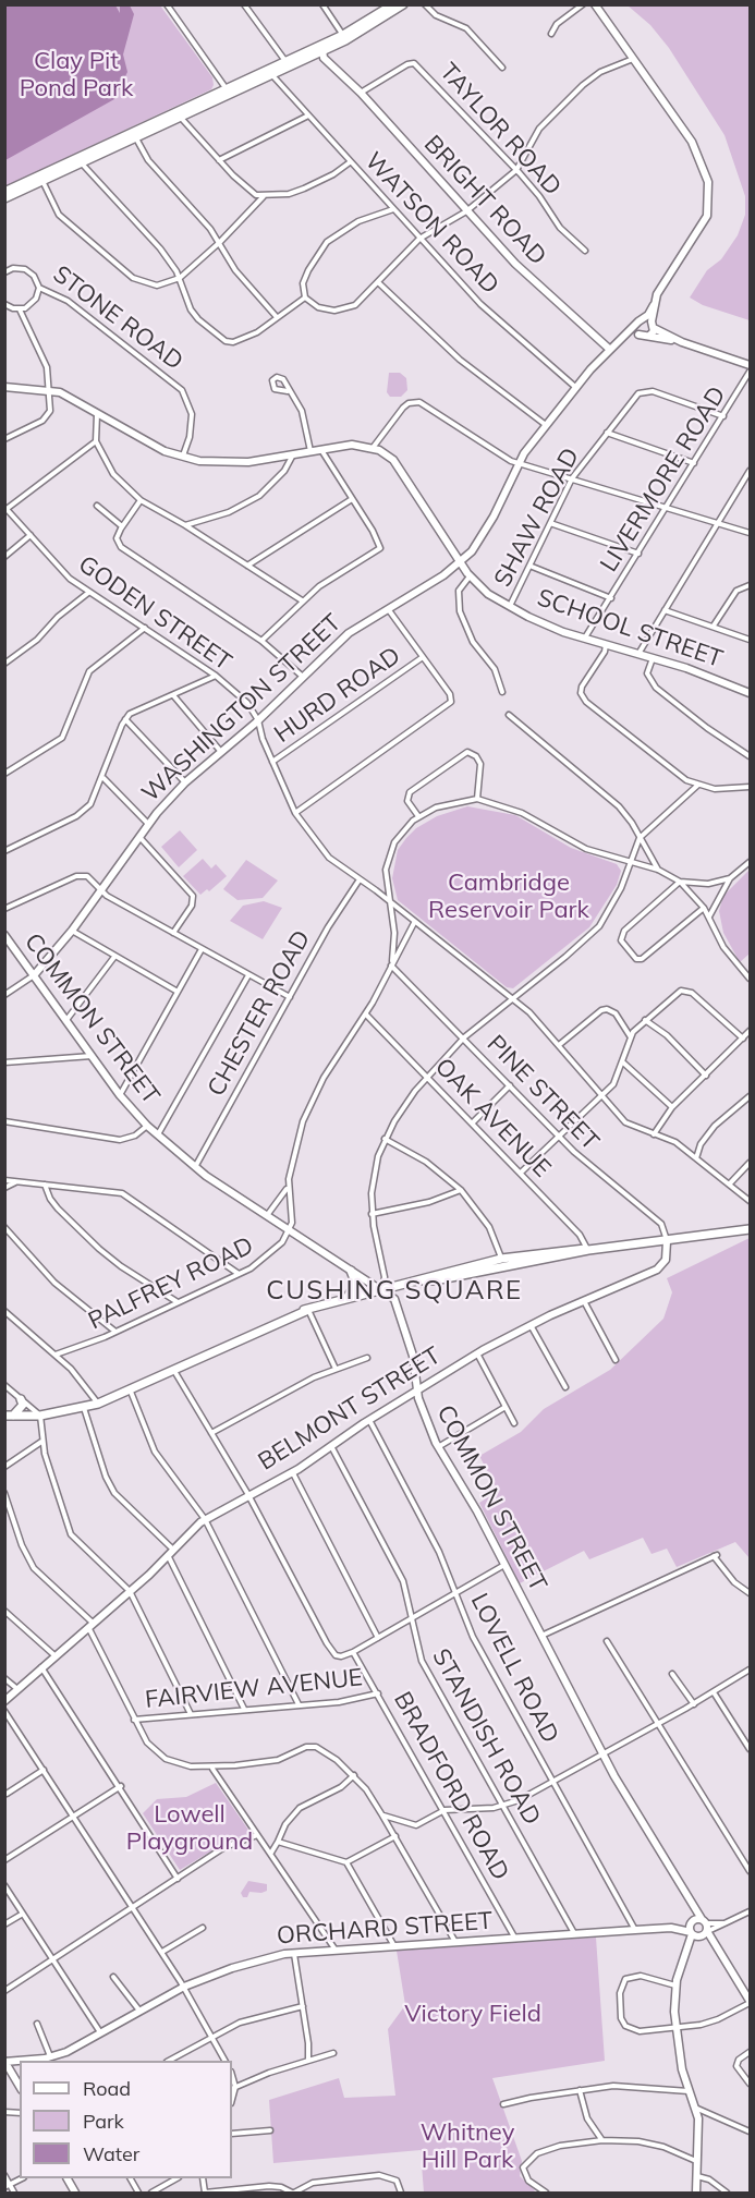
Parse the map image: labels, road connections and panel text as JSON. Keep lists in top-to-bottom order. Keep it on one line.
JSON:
{"streets":{"street":["TAYLOR ROAD","BRIGHT ROAD","WATSON ROAD","STONE ROAD","LIVERMORE ROAD","SHAW ROAD","GODEN STREET","SCHOOL STREET","HURD ROAD","WASHINGTON STREET","CHESTER ROAD","COMMON STREET","PINE STREET","OAK AVENUE","PALFREY ROAD","BELMONT STREET","LOVELL ROAD","FAIRVIEW AVENUE","STANDISH ROAD","BRADFORD ROAD","ORCHARD STREET"]},"crossings":[["TAYLOR ROAD","BRIGHT ROAD"],["BRIGHT ROAD","WASHINGTON STREET"],["WATSON ROAD","WASHINGTON STREET"],["LIVERMORE ROAD","SHAW ROAD"],["LIVERMORE ROAD","SCHOOL STREET"],["SHAW ROAD","SCHOOL STREET"],["GODEN STREET","HURD ROAD"],["GODEN STREET","WASHINGTON STREET"],["GODEN STREET","CHESTER ROAD"],["SCHOOL STREET","WASHINGTON STREET"],["WASHINGTON STREET","COMMON STREET"],["CHESTER ROAD","COMMON STREET"],["COMMON STREET","PALFREY ROAD"],["COMMON STREET","BELMONT STREET"],["COMMON STREET","ORCHARD STREET"],["PINE STREET","BELMONT STREET"],["BELMONT STREET","LOVELL ROAD"],["BELMONT STREET","STANDISH ROAD"],["LOVELL ROAD","ORCHARD STREET"],["FAIRVIEW AVENUE","BRADFORD ROAD"],["STANDISH ROAD","ORCHARD STREET"],["BRADFORD ROAD","ORCHARD STREET"]],"districts":["CUSHING SQUARE"],"parks":["Clay Pit Pond Park","Cambridge Reservoir Park","Lowell Playground","Victory Field","Whitney Hill Park"],"legend":["Road","Park","Water"]}
